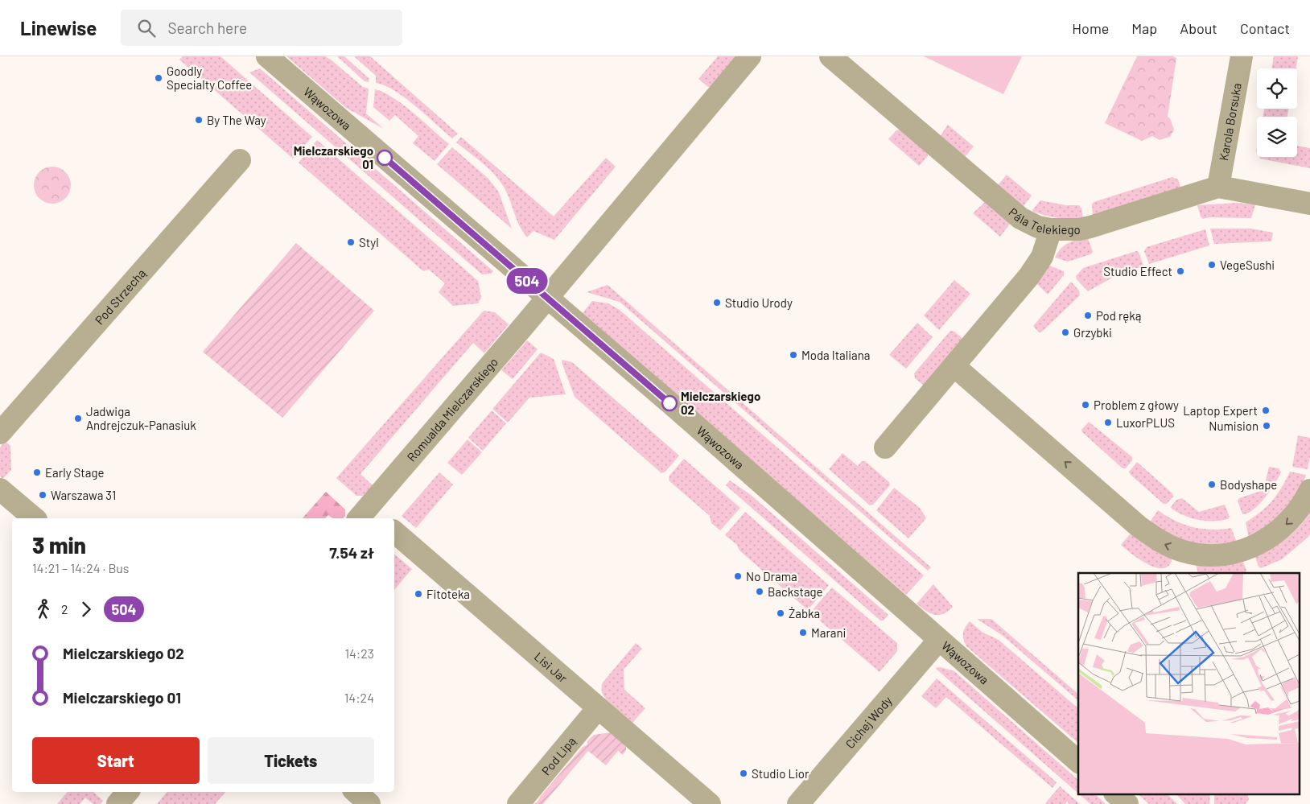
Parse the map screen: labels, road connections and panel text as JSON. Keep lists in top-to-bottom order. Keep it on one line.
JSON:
{"streets":{"street":["Wąwozowa","Karola Borsuka","Pála Telekiego","Pod Strzechą","Romualda Mielczarskiego","Lisi Jar","Cichej Wody","Pod Lipą"]},"crossings":[["Wąwozowa","Romualda Mielczarskiego"],["Wąwozowa","Cichej Wody"],["Karola Borsuka","Pála Telekiego"],["Lisi Jar","Pod Lipą"]],"places":["Goodly Specialty Coffee","By The Way","Mielczarskiego 01","Styl","VegeSushi","Studio Effect","Studio Urody","Pod ręką","Grzybki","Moda Italiana","Mielczarskiego 02","Problem z głowy","Laptop Expert","Jadwiga Andrejczuk-Panasiuk","LuxorPLUS","Numision","Early Stage","Bodyshape","Warszawa 31","No Drama","Backstage","Fitoteka","Żabka","Marani","Studio Lior"],"lines":["bus line 504"],"page":{"header":"Linewise","search":"Search here","nav":["Home","Map","About","Contact"],"on_map":"504","heading":["3 min","14:21 – 14:24 · Bus","7.54 zł"],"legs":["2","504"],"list":[{"name":"Mielczarskiego 02","value":"14:23"},{"name":"Mielczarskiego 01","value":"14:24"}],"buttons":["Start","Tickets"]}}
